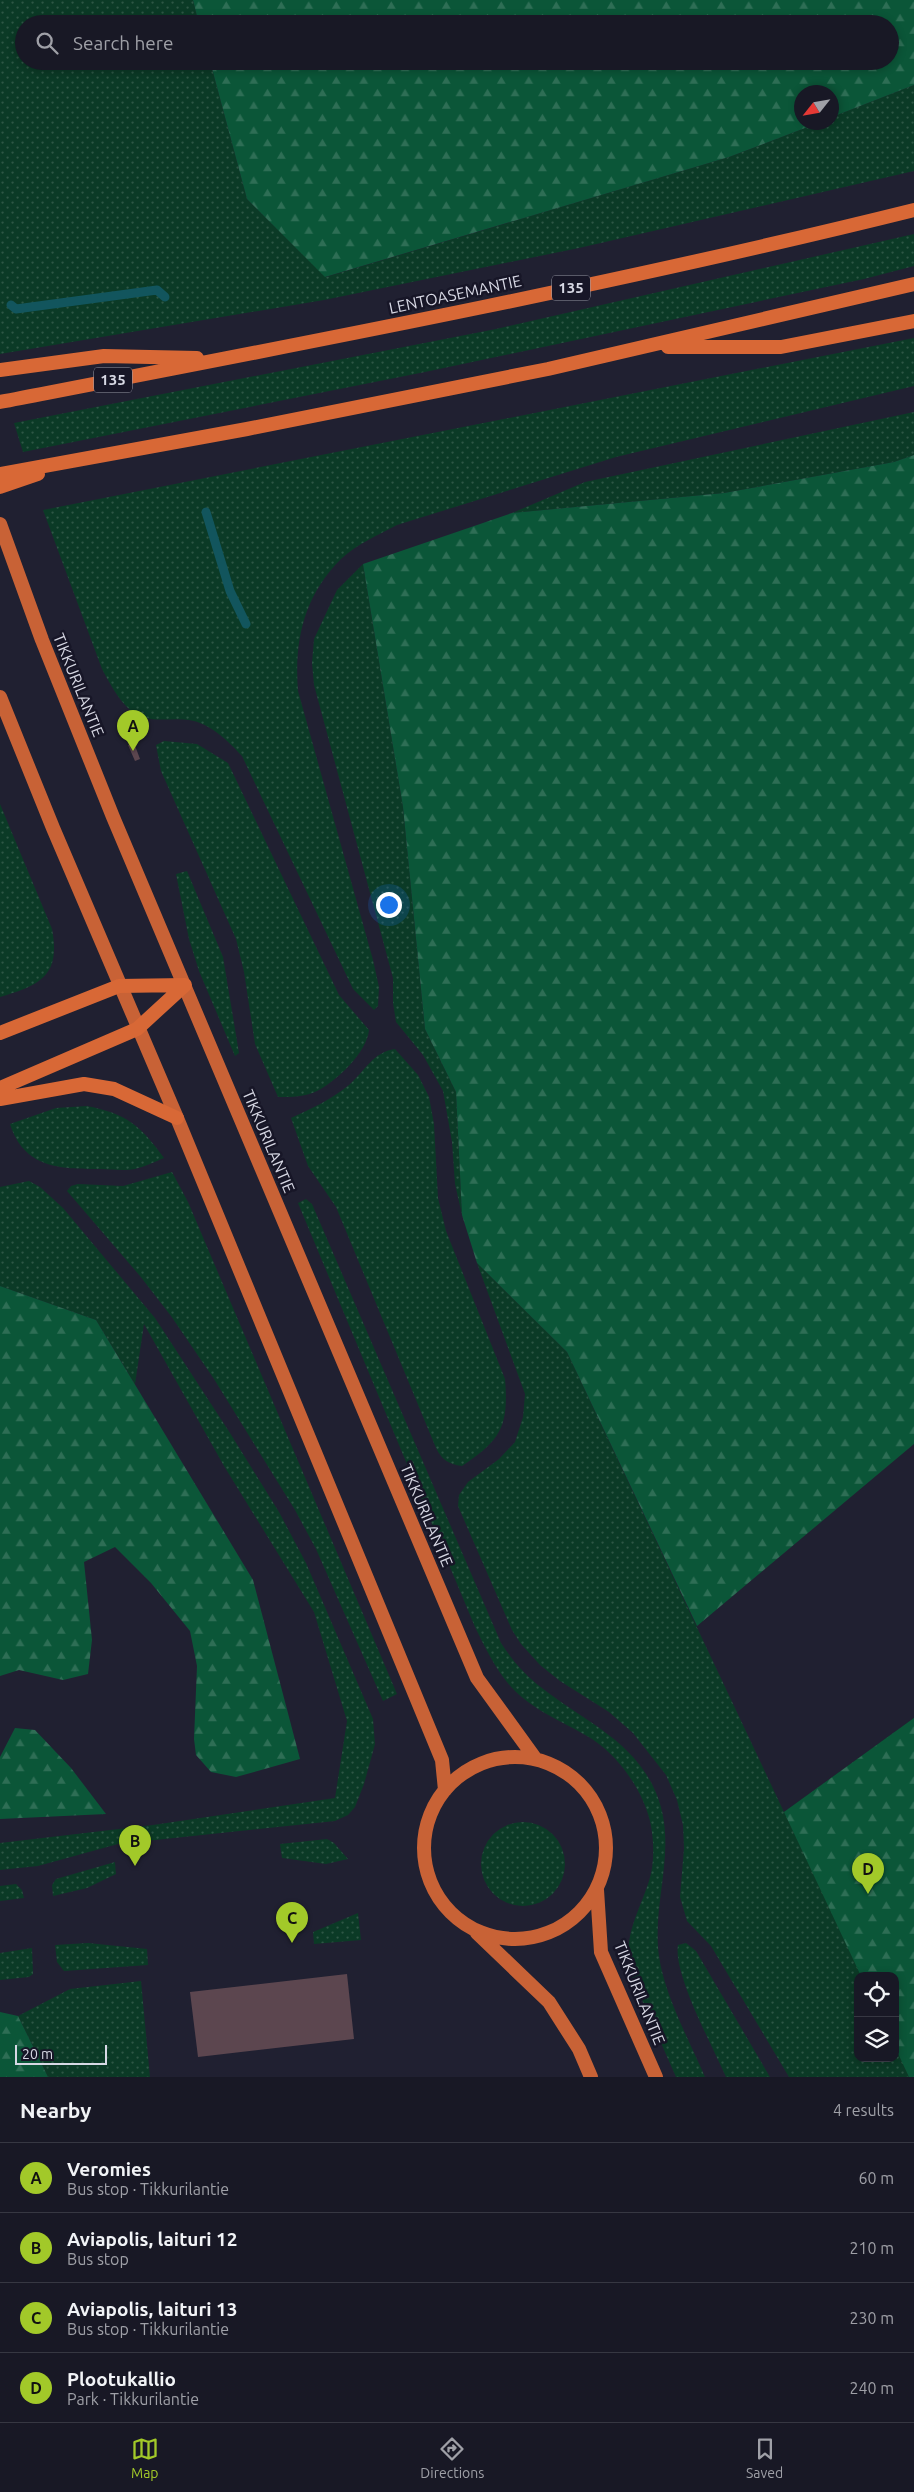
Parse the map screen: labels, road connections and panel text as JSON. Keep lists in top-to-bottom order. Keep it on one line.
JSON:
{"streets":{"highway":["135","LENTOASEMANTIE"],"main road":["TIKKURILANTIE"]},"scale_bar":"20 m","north":"bottom left","page":{"search":"Search here","pins":["A","B","D","C"],"scale":"20 m","heading":["Nearby","4 results"],"list":[{"mark":"A","name":"Veromies","note":"Bus stop · Tikkurilantie","value":"60 m"},{"mark":"B","name":"Aviapolis, laituri 12","note":"Bus stop","value":"210 m"},{"mark":"C","name":"Aviapolis, laituri 13","note":"Bus stop · Tikkurilantie","value":"230 m"},{"mark":"D","name":"Plootukallio","note":"Park · Tikkurilantie","value":"240 m"}],"nav":["Map","Directions","Saved"]}}
